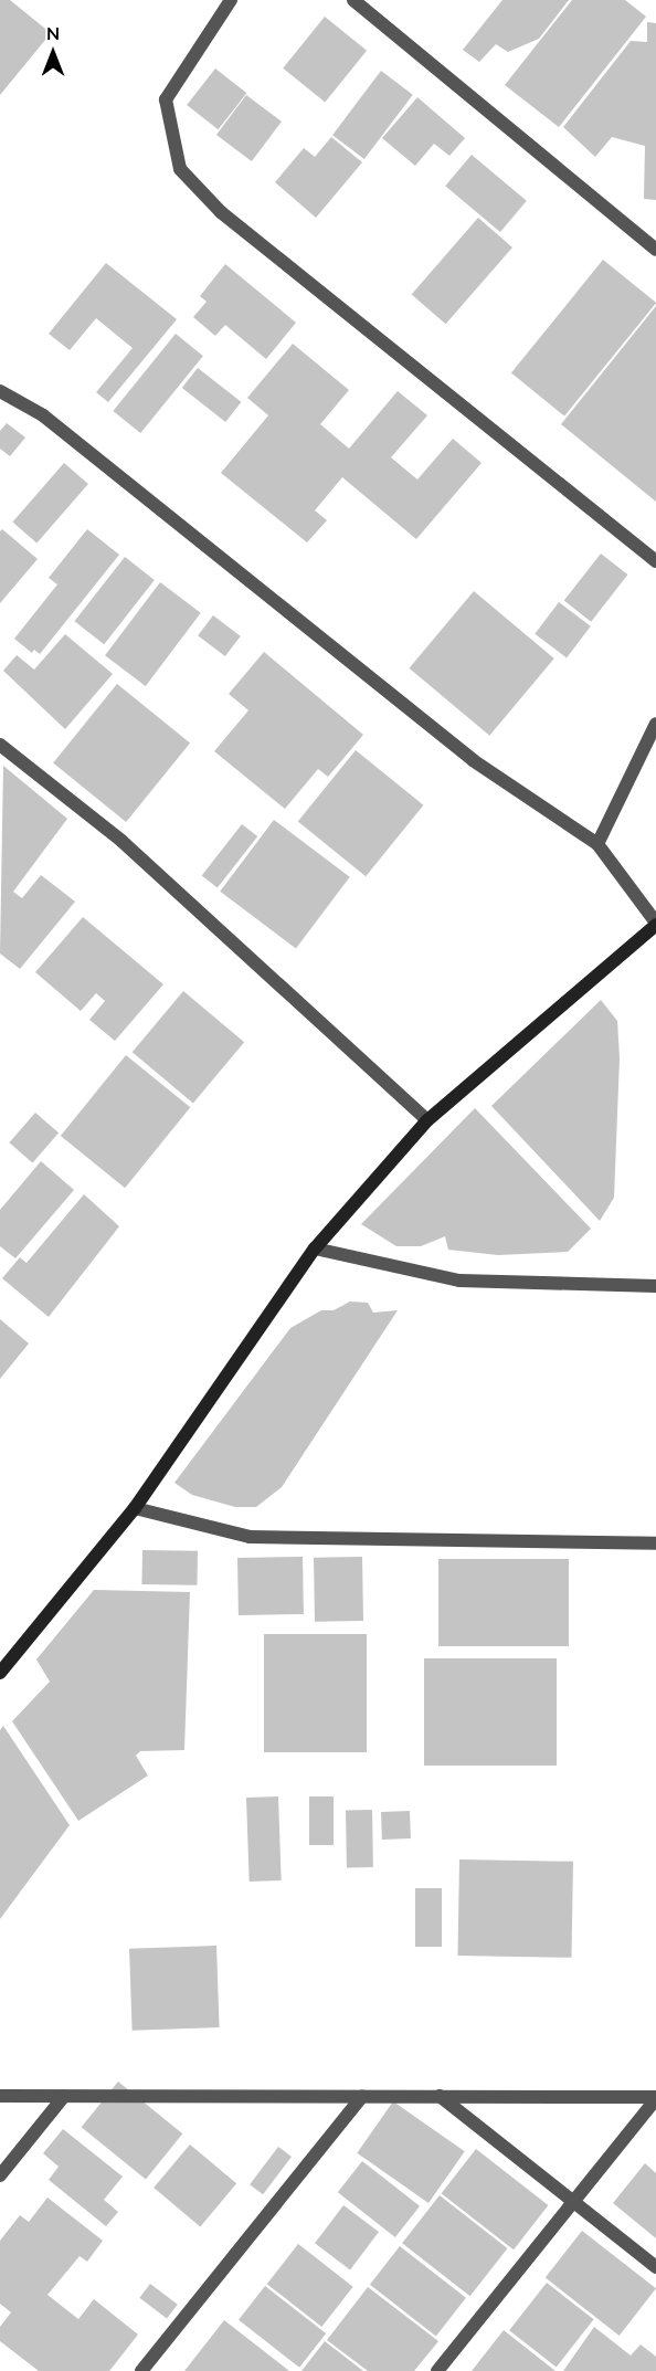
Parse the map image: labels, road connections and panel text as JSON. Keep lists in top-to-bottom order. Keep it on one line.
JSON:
{"north":"top"}
